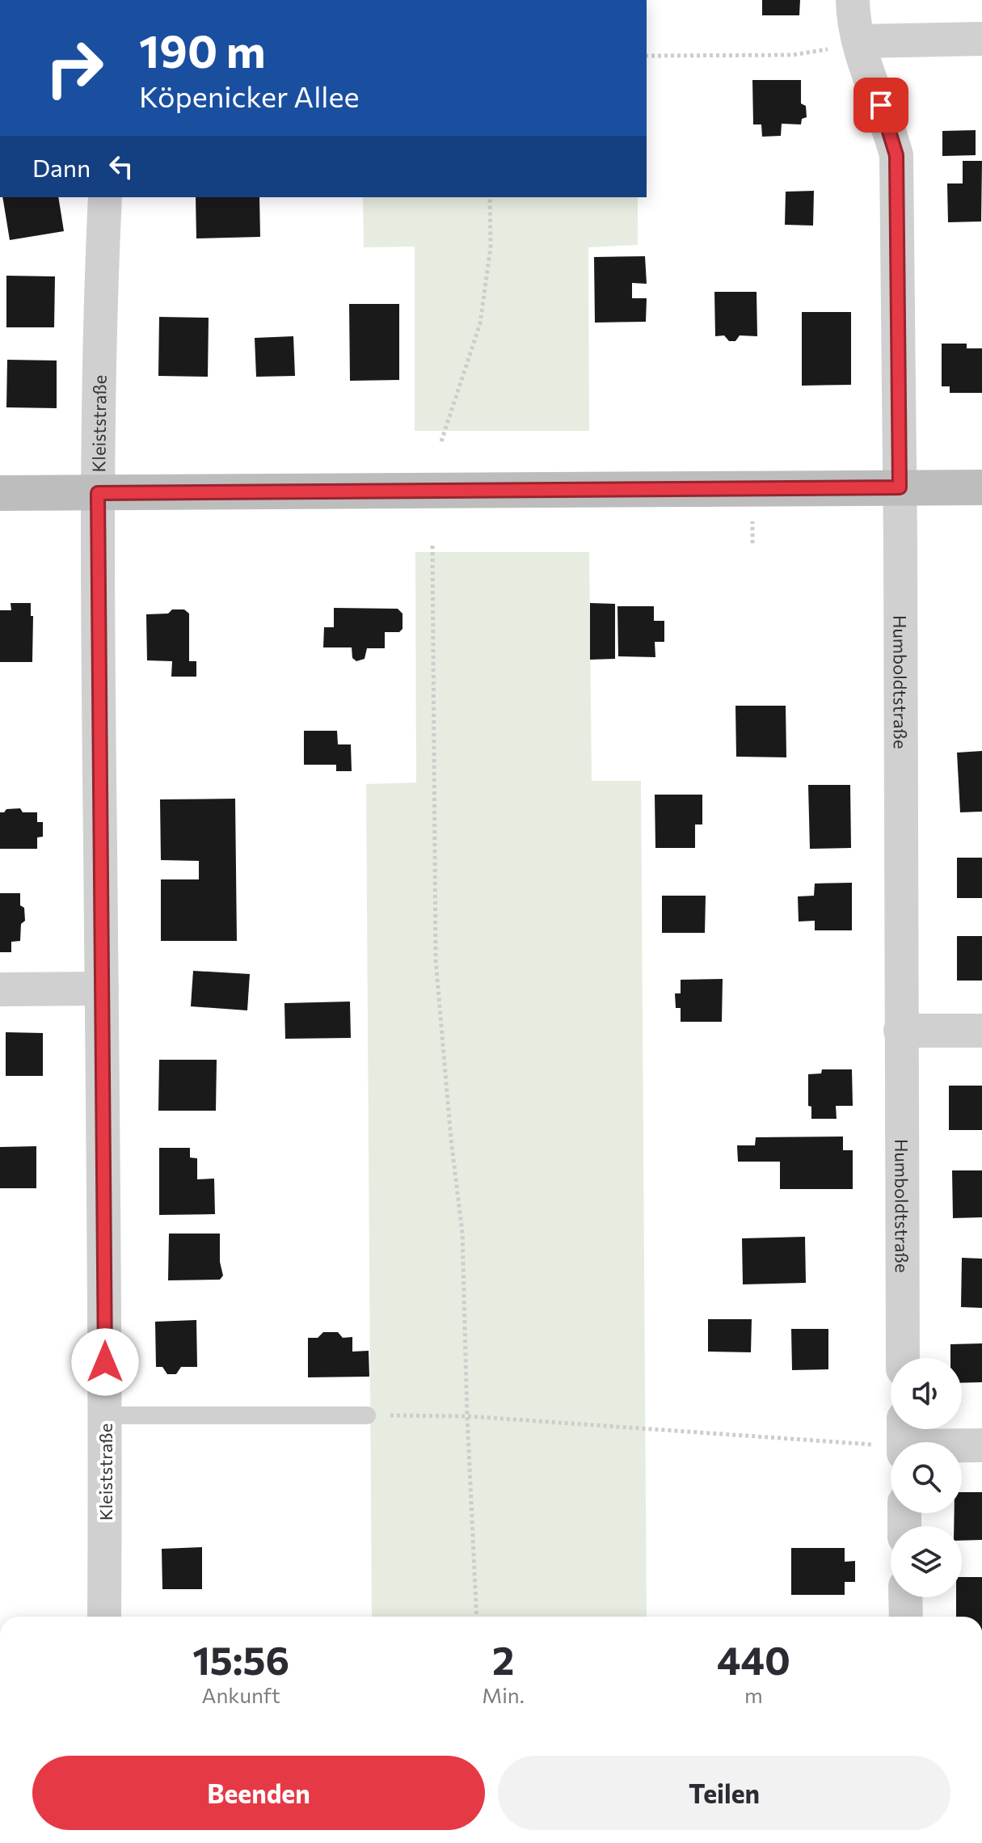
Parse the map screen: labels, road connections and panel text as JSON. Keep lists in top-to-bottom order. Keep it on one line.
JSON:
{"streets":{"street":["Kleiststraße","Humboldtstraße"]},"page":{"turn":["190 m","Köpenicker Allee"],"then":"Dann","eta":["15:56","Ankunft","2","Min.","440","m"],"buttons":["Beenden","Teilen"]}}
